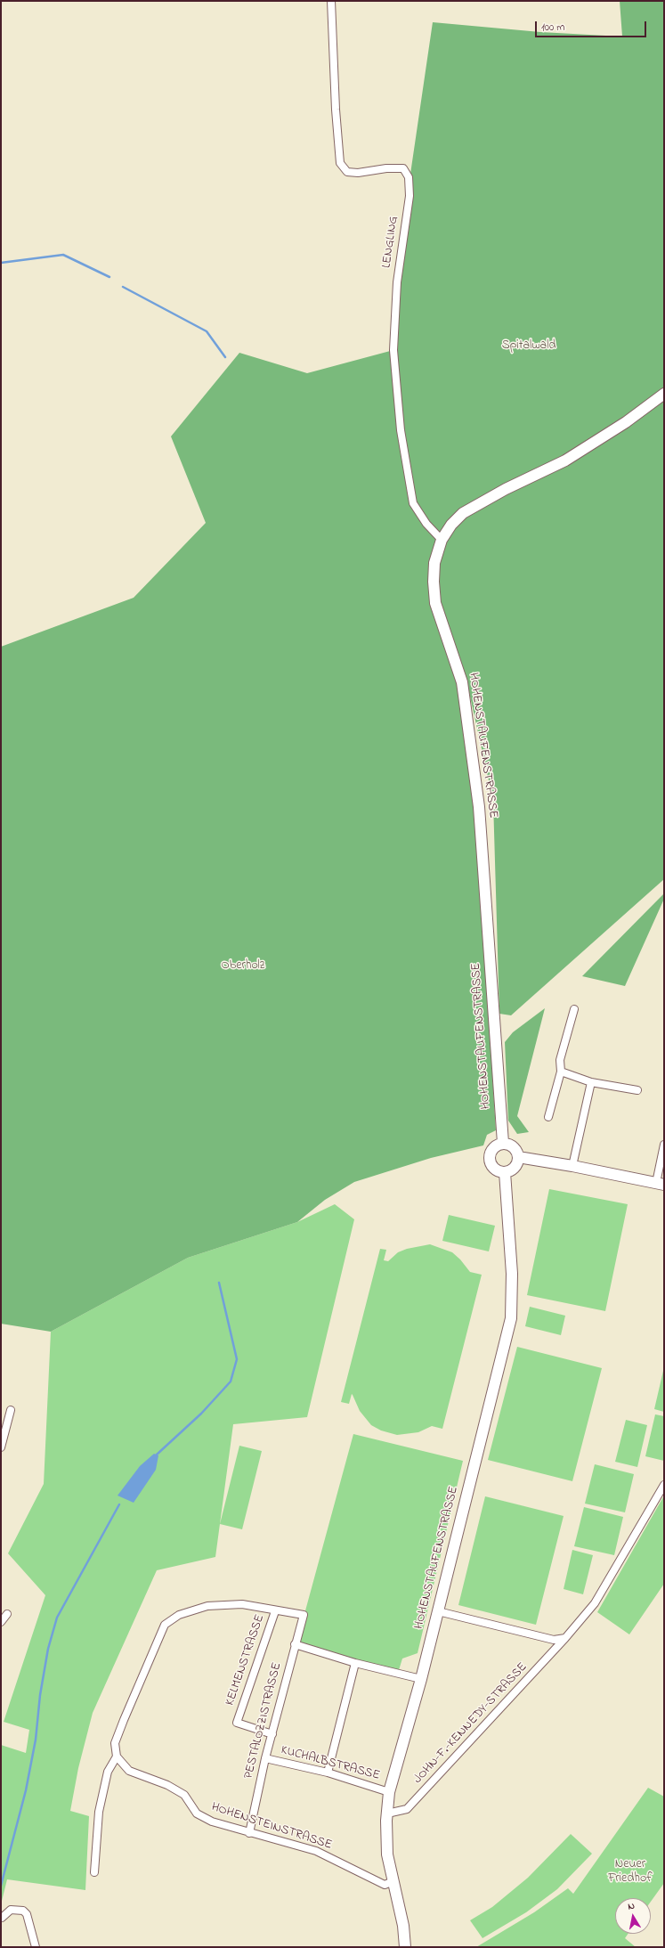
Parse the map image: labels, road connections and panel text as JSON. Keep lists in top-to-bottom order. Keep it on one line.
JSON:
{"streets":{"main road":["HOHENSTAUFENSTRASSE"],"street":["LENGLING","KELMENSTRASSE","PESTALOZZISTRASSE","JOHN-F.-KENNEDY-STRASSE","KUCHALBSTRASSE","HOHENSTEINSTRASSE"]},"crossings":[["LENGLING","HOHENSTAUFENSTRASSE"],["HOHENSTAUFENSTRASSE","JOHN-F.-KENNEDY-STRASSE"],["HOHENSTAUFENSTRASSE","KUCHALBSTRASSE"],["HOHENSTAUFENSTRASSE","HOHENSTEINSTRASSE"],["KELMENSTRASSE","PESTALOZZISTRASSE"],["PESTALOZZISTRASSE","KUCHALBSTRASSE"],["PESTALOZZISTRASSE","HOHENSTEINSTRASSE"]],"parks":["Spitalwald","Oberholz","Neuer Friedhof"],"scale_bar":"100 m","north":"top"}
